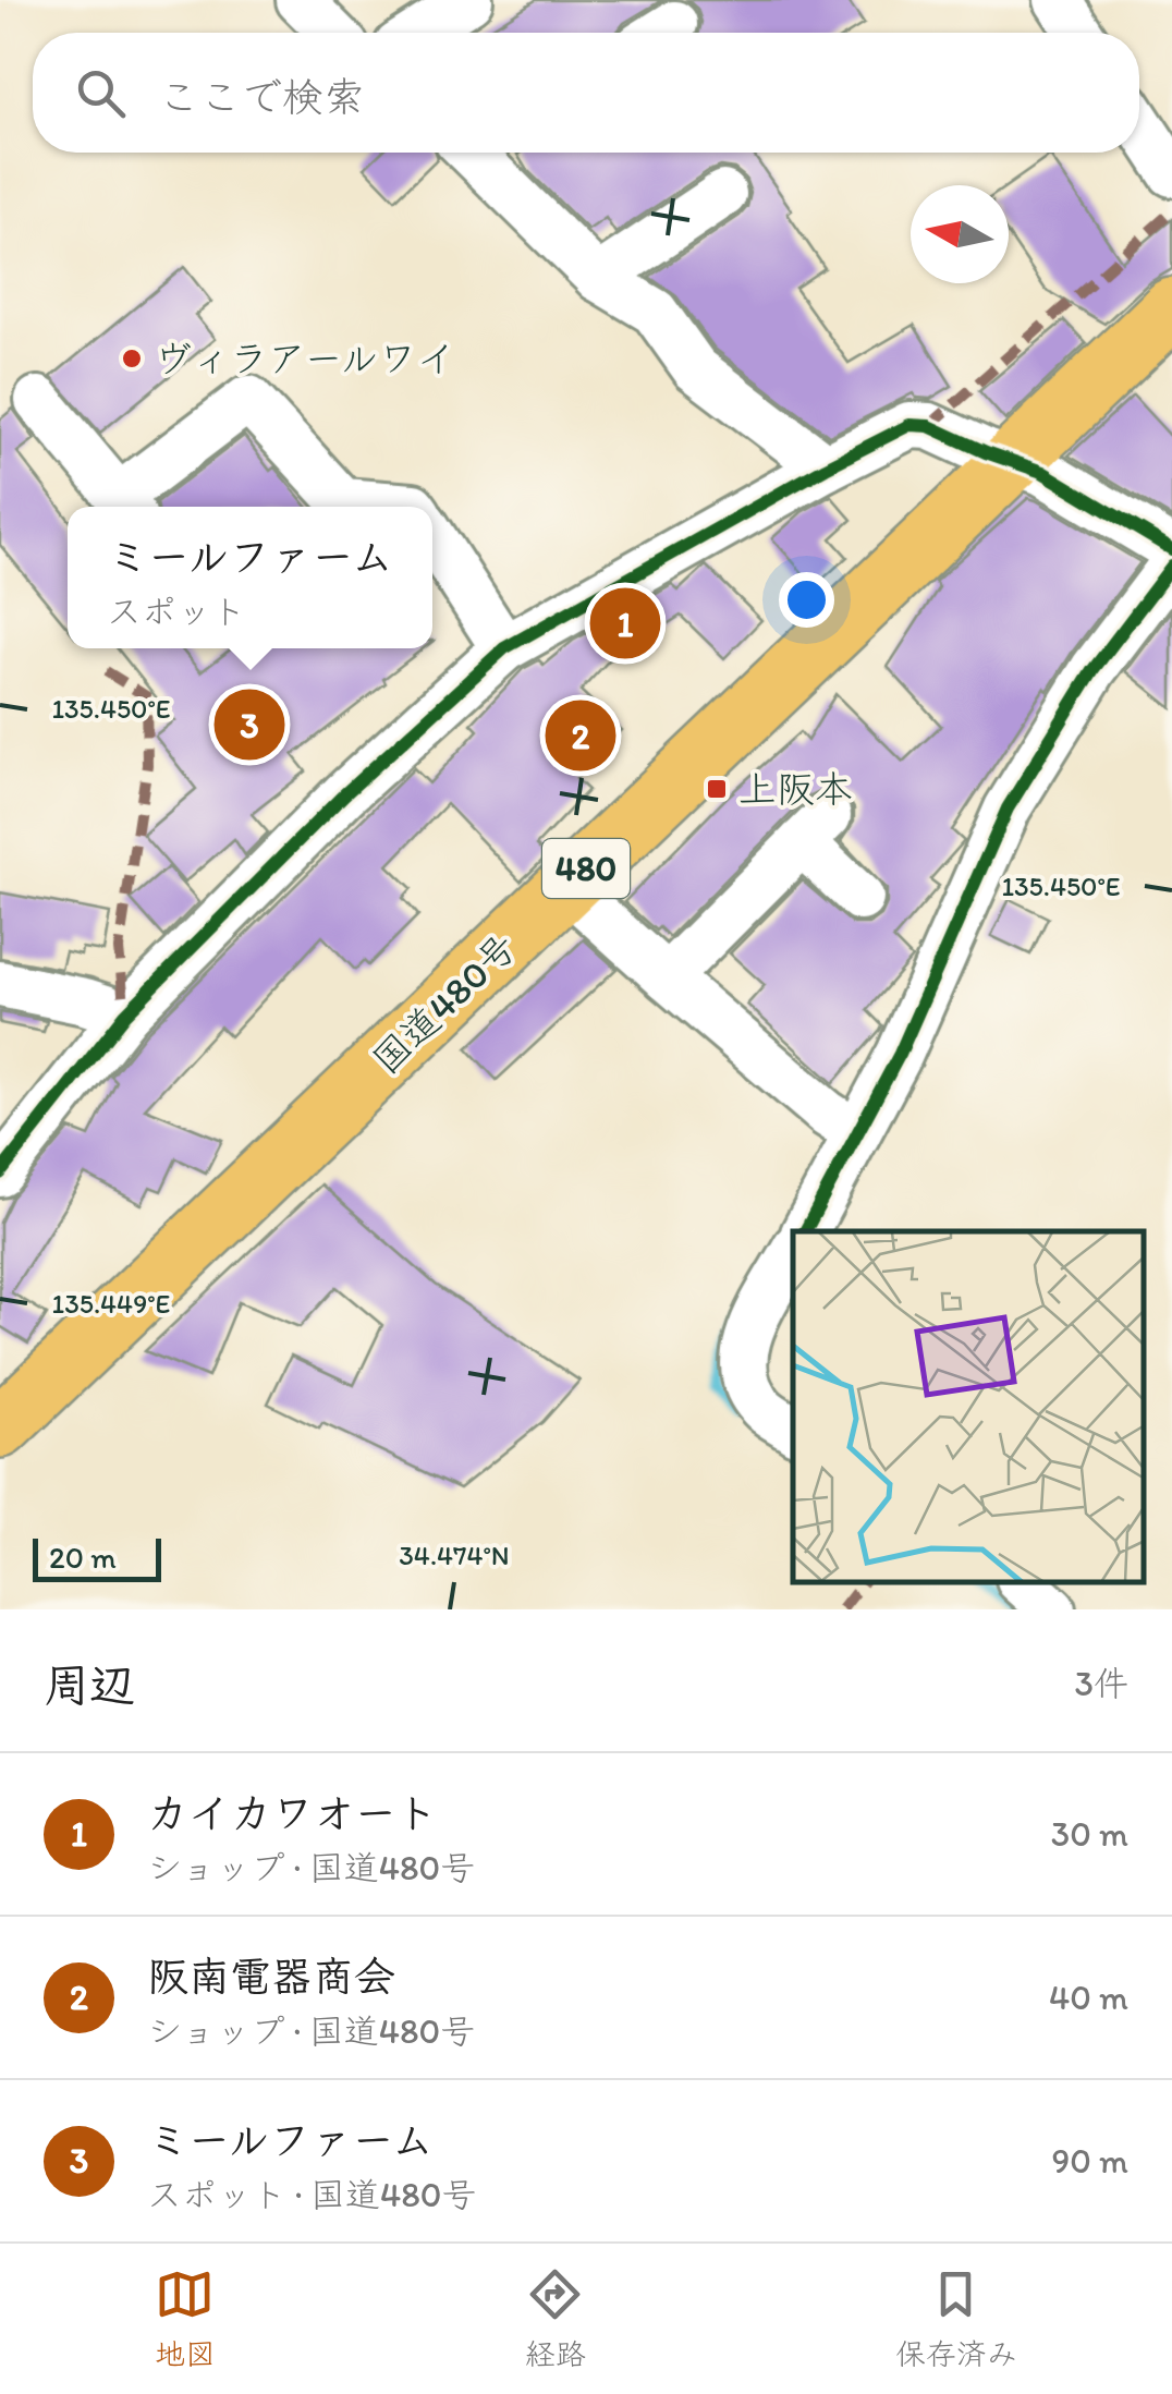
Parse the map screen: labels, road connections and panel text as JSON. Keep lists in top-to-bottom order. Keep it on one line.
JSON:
{"streets":{"highway":["480","国道480号"]},"places":{"other":["ヴィラアールワイ"],"transit":["上阪本"]},"scale_bar":"20 m","north":"left","page":{"search":"ここで検索","popup":["ミールファーム","スポット"],"pins":["1","3","2"],"scale":"20 m","heading":["周辺","3件"],"list":[{"mark":"1","name":"カイカワオート","note":"ショップ · 国道480号","value":"30 m"},{"mark":"2","name":"阪南電器商会","note":"ショップ · 国道480号","value":"40 m"},{"mark":"3","name":"ミールファーム","note":"スポット · 国道480号","value":"90 m"}],"nav":["地図","経路","保存済み"]},"coordinates":["135.450°E","135.449°E","34.474°N"]}
